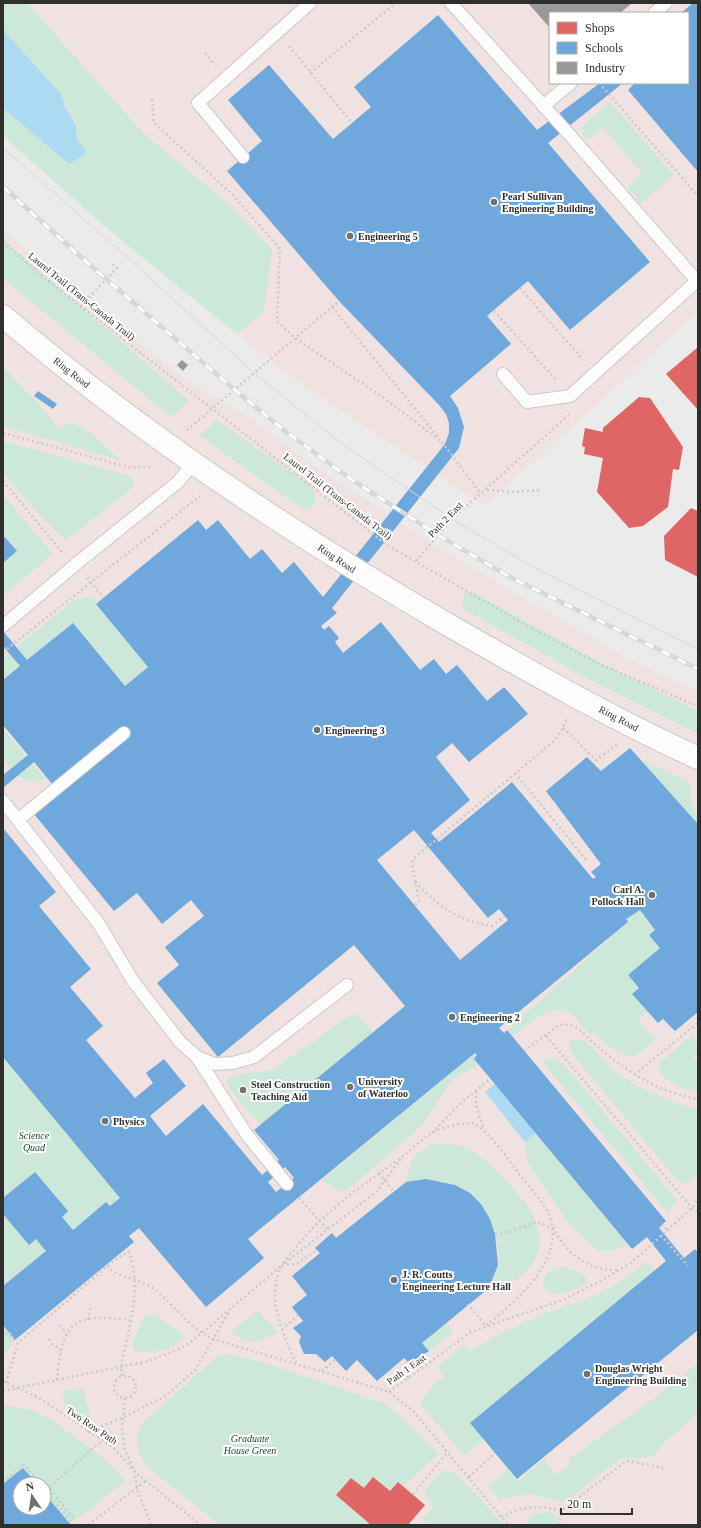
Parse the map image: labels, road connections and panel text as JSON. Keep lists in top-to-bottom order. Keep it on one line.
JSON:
{"streets":{"street":["Ring Road"],"path":["Laurel Trail (Trans-Canada Trail)","Path 2 East","Path 1 East","Two Row Path"]},"crossings":[["Laurel Trail (Trans-Canada Trail)","Path 2 East"]],"parks":["Science Quad","Graduate House Green"],"places":["Pearl Sullivan Engineering Building","Engineering 5","Engineering 3","Carl A. Pollock Hall","Engineering 2","University of Waterloo","Steel Construction Teaching Aid","Physics","J. R. Coutts Engineering Lecture Hall","Douglas Wright Engineering Building"],"legend":["Shops","Schools","Industry"],"scale_bar":"20 m","north":"top"}
